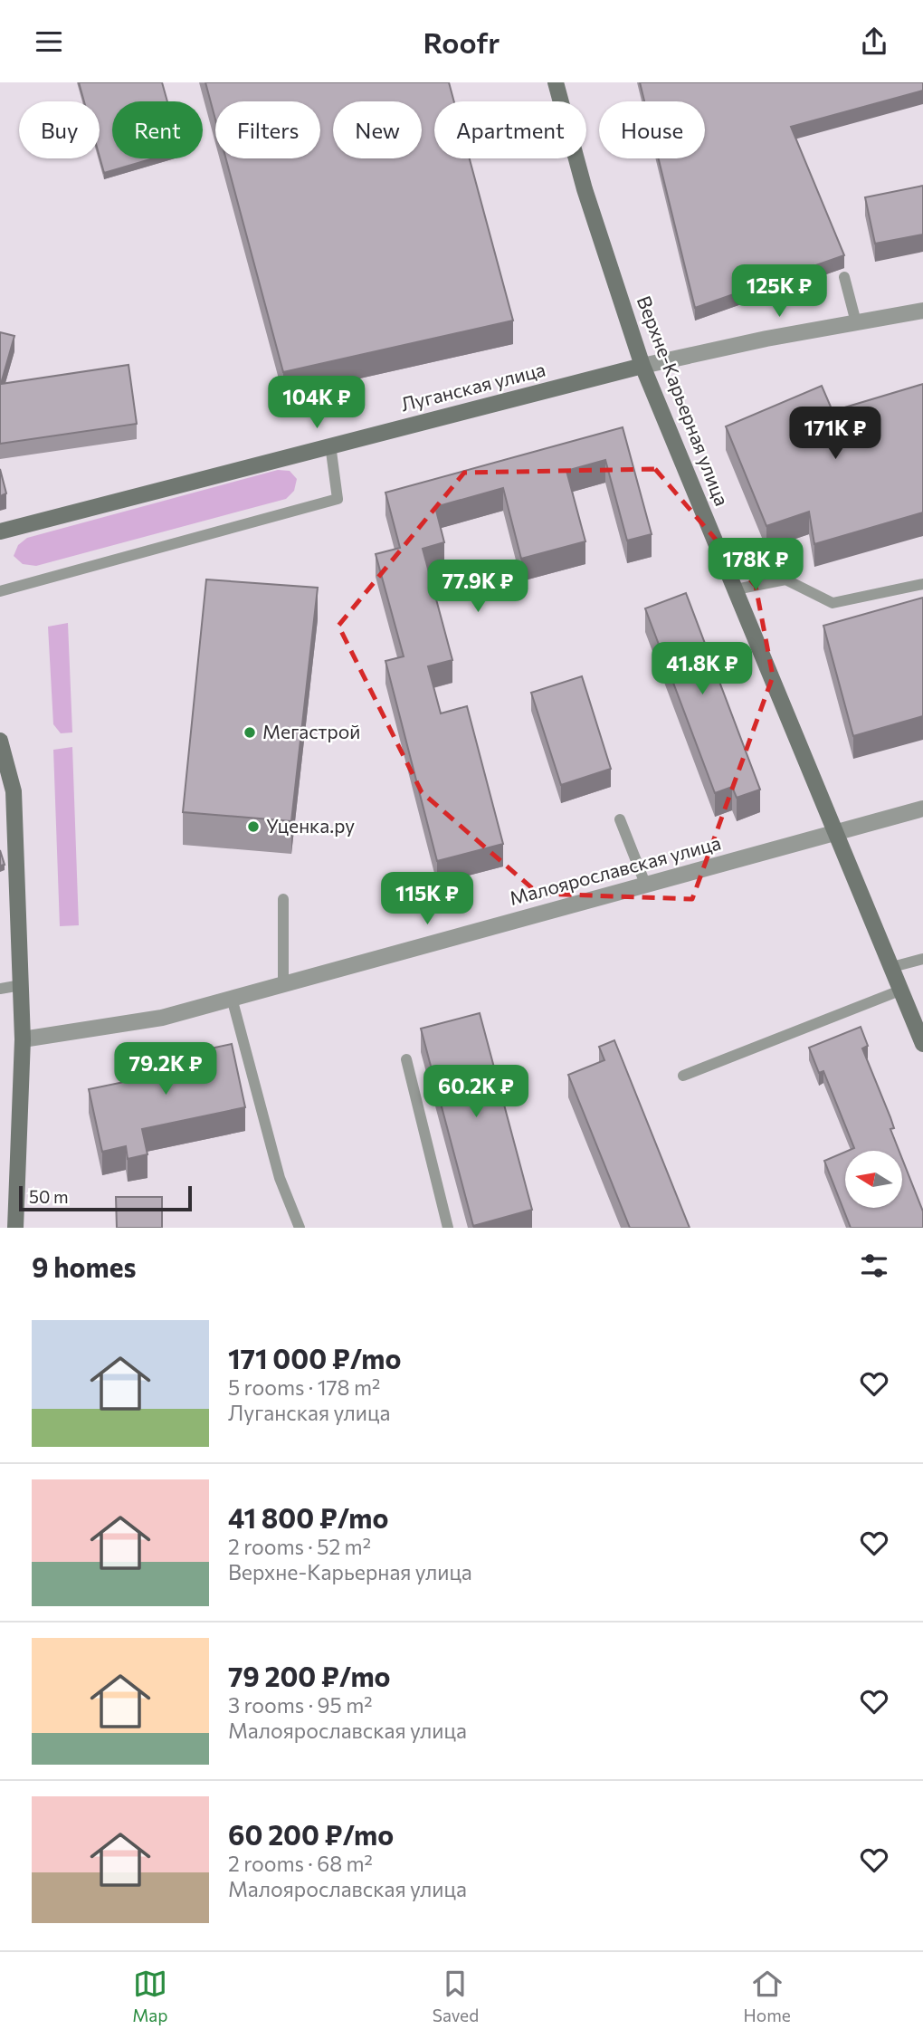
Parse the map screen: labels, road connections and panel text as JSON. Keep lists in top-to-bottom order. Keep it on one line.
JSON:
{"streets":{"street":["Луганская улица","Верхне-Карьерная улица","Малоярославская улица"]},"crossings":[["Луганская улица","Верхне-Карьерная улица"],["Верхне-Карьерная улица","Малоярославская улица"]],"places":["Мегастрой","Уценка.ру"],"scale_bar":"50 m","north":"left","page":{"header":"Roofr","chip":["Buy","Rent","Filters","New","Apartment","House"],"price":["125K ₽","104K ₽","171K ₽","178K ₽","77.9K ₽","41.8K ₽","115K ₽","79.2K ₽","60.2K ₽"],"scale":"50 m","heading":"9 homes","list":[{"name":"171 000 ₽/mo","note":"5 rooms · 178 m² · Луганская улица"},{"name":"41 800 ₽/mo","note":"2 rooms · 52 m² · Верхне-Карьерная улица"},{"name":"79 200 ₽/mo","note":"3 rooms · 95 m² · Малоярославская улица"},{"name":"60 200 ₽/mo","note":"2 rooms · 68 m² · Малоярославская улица"}],"tabs":["Map","Saved","Home"]}}
